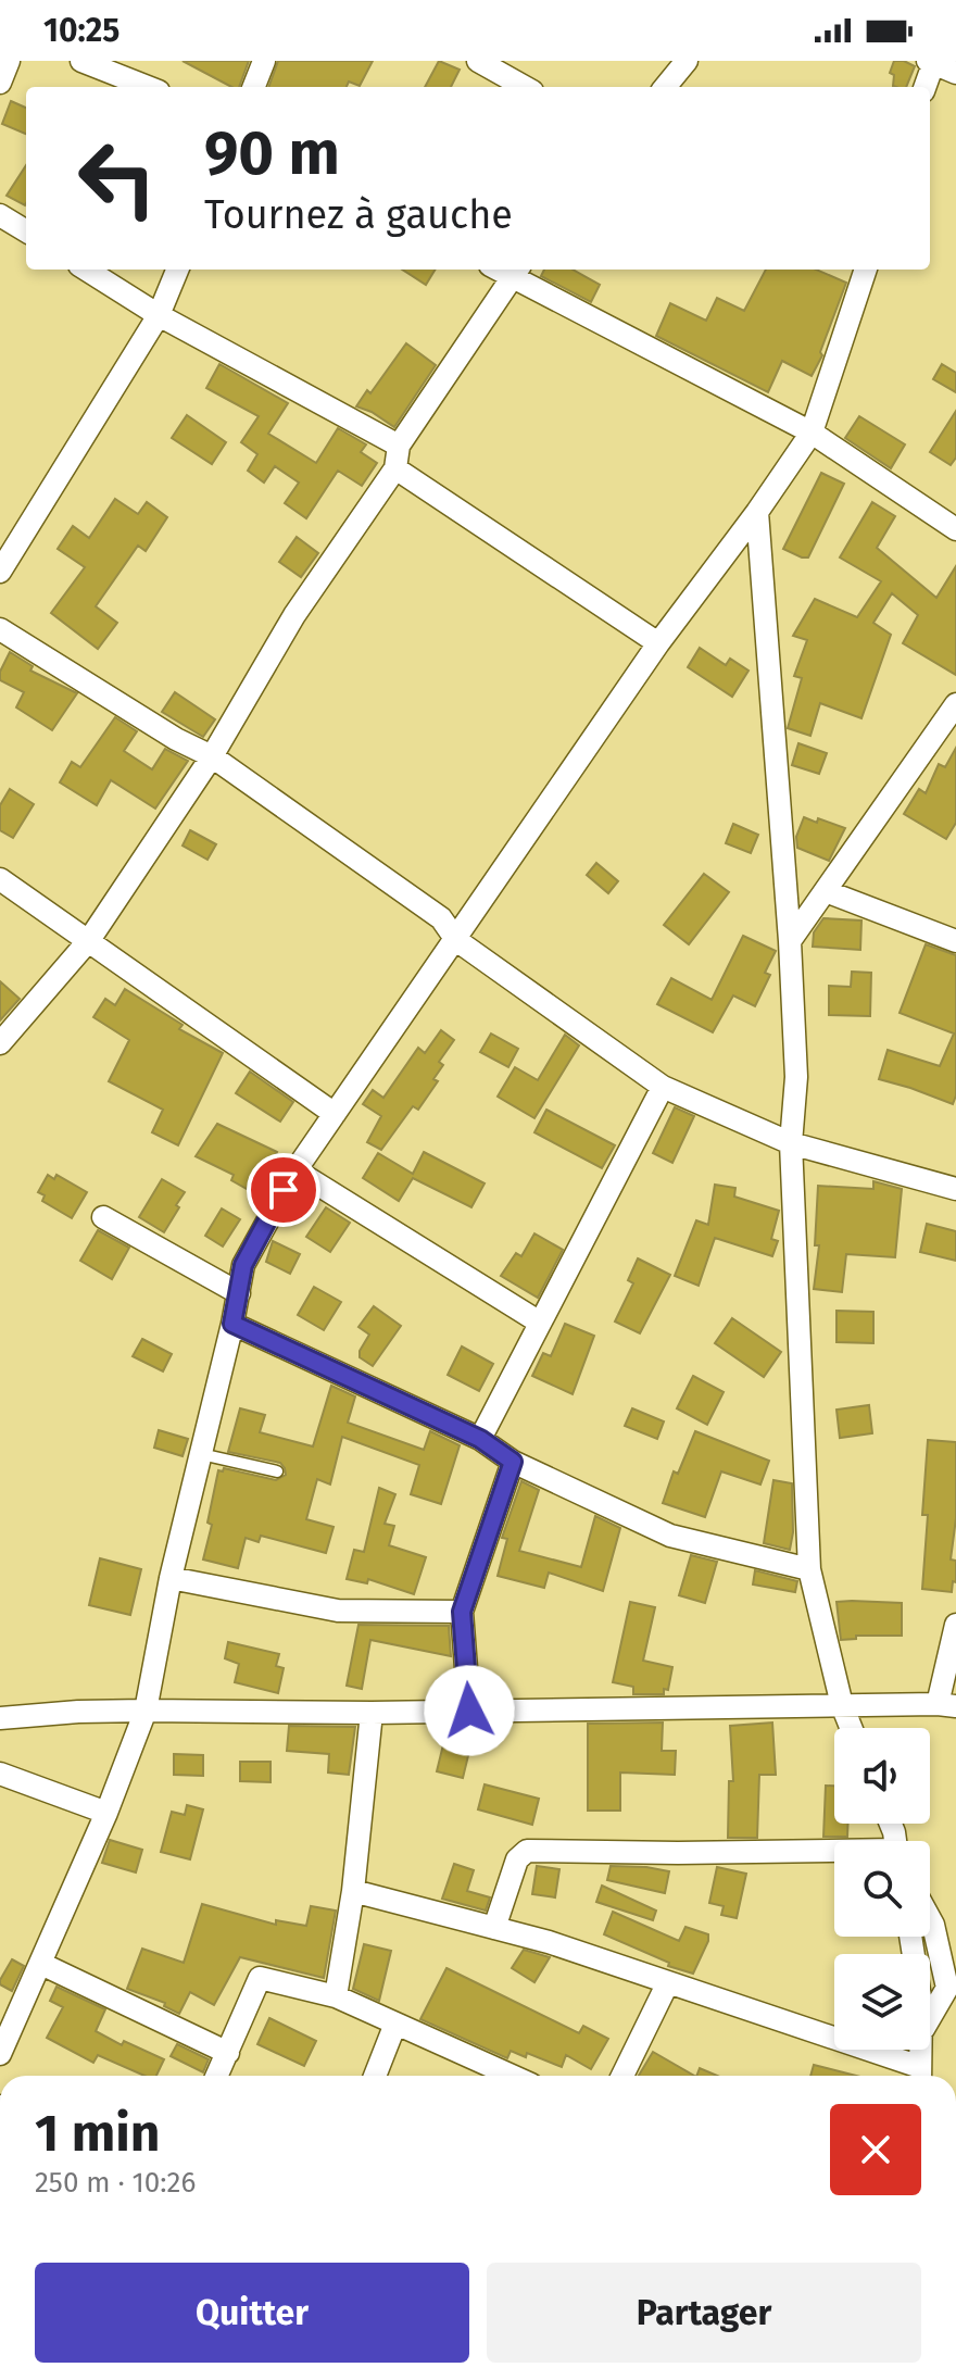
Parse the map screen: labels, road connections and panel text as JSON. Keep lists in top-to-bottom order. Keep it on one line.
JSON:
{"page":{"status":"10:25","turn":["90 m","Tournez à gauche"],"heading":["1 min","250 m · 10:26"],"buttons":["Quitter","Partager"]}}
